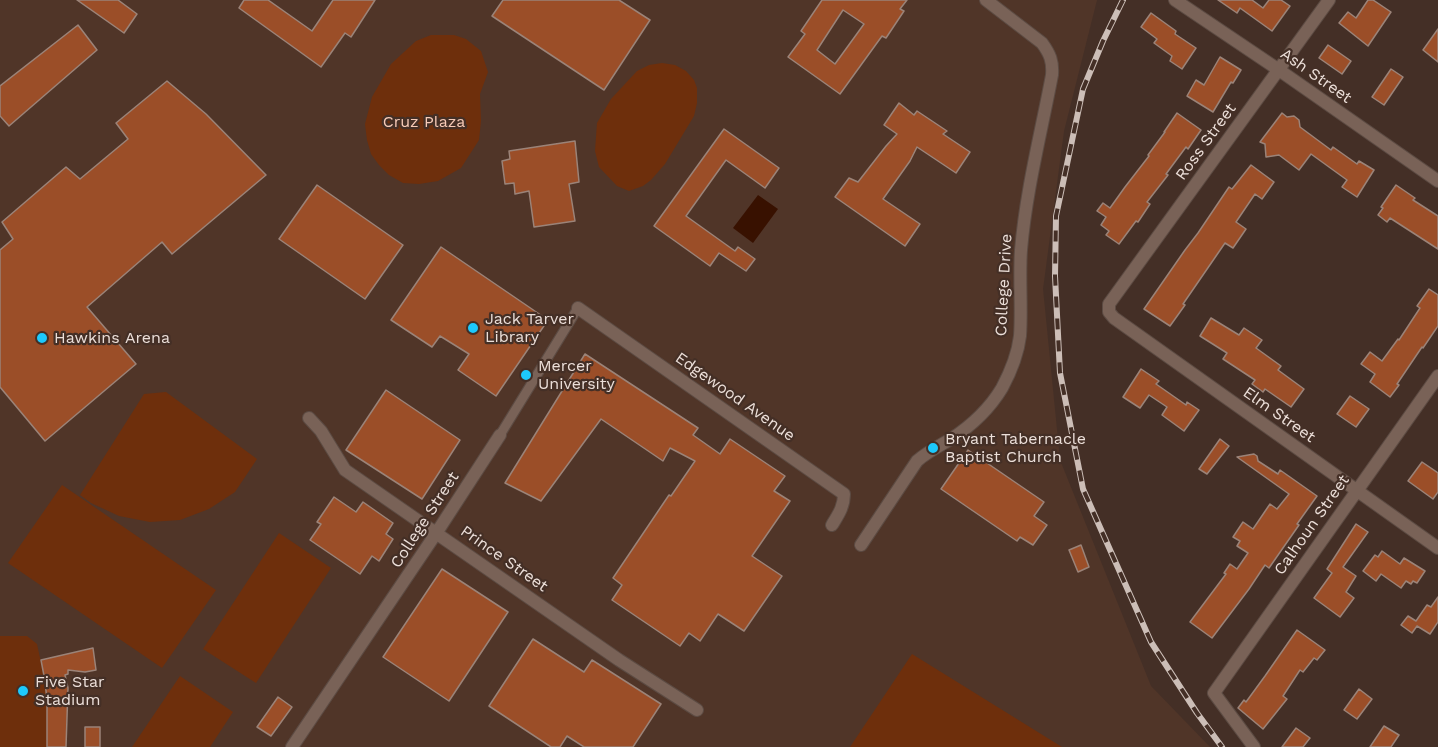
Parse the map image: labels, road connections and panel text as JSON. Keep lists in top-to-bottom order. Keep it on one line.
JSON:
{"streets":{"street":["Ash Street","Ross Street","College Drive","Edgewood Avenue","Elm Street","College Street","Calhoun Street","Prince Street"]},"crossings":[["Ash Street","Ross Street"],["Ross Street","Elm Street"],["Edgewood Avenue","College Street"],["Elm Street","Calhoun Street"],["College Street","Prince Street"]],"parks":["Cruz Plaza"],"places":["Jack Tarver Library","Hawkins Arena","Mercer University","Bryant Tabernacle Baptist Church","Five Star Stadium"]}
